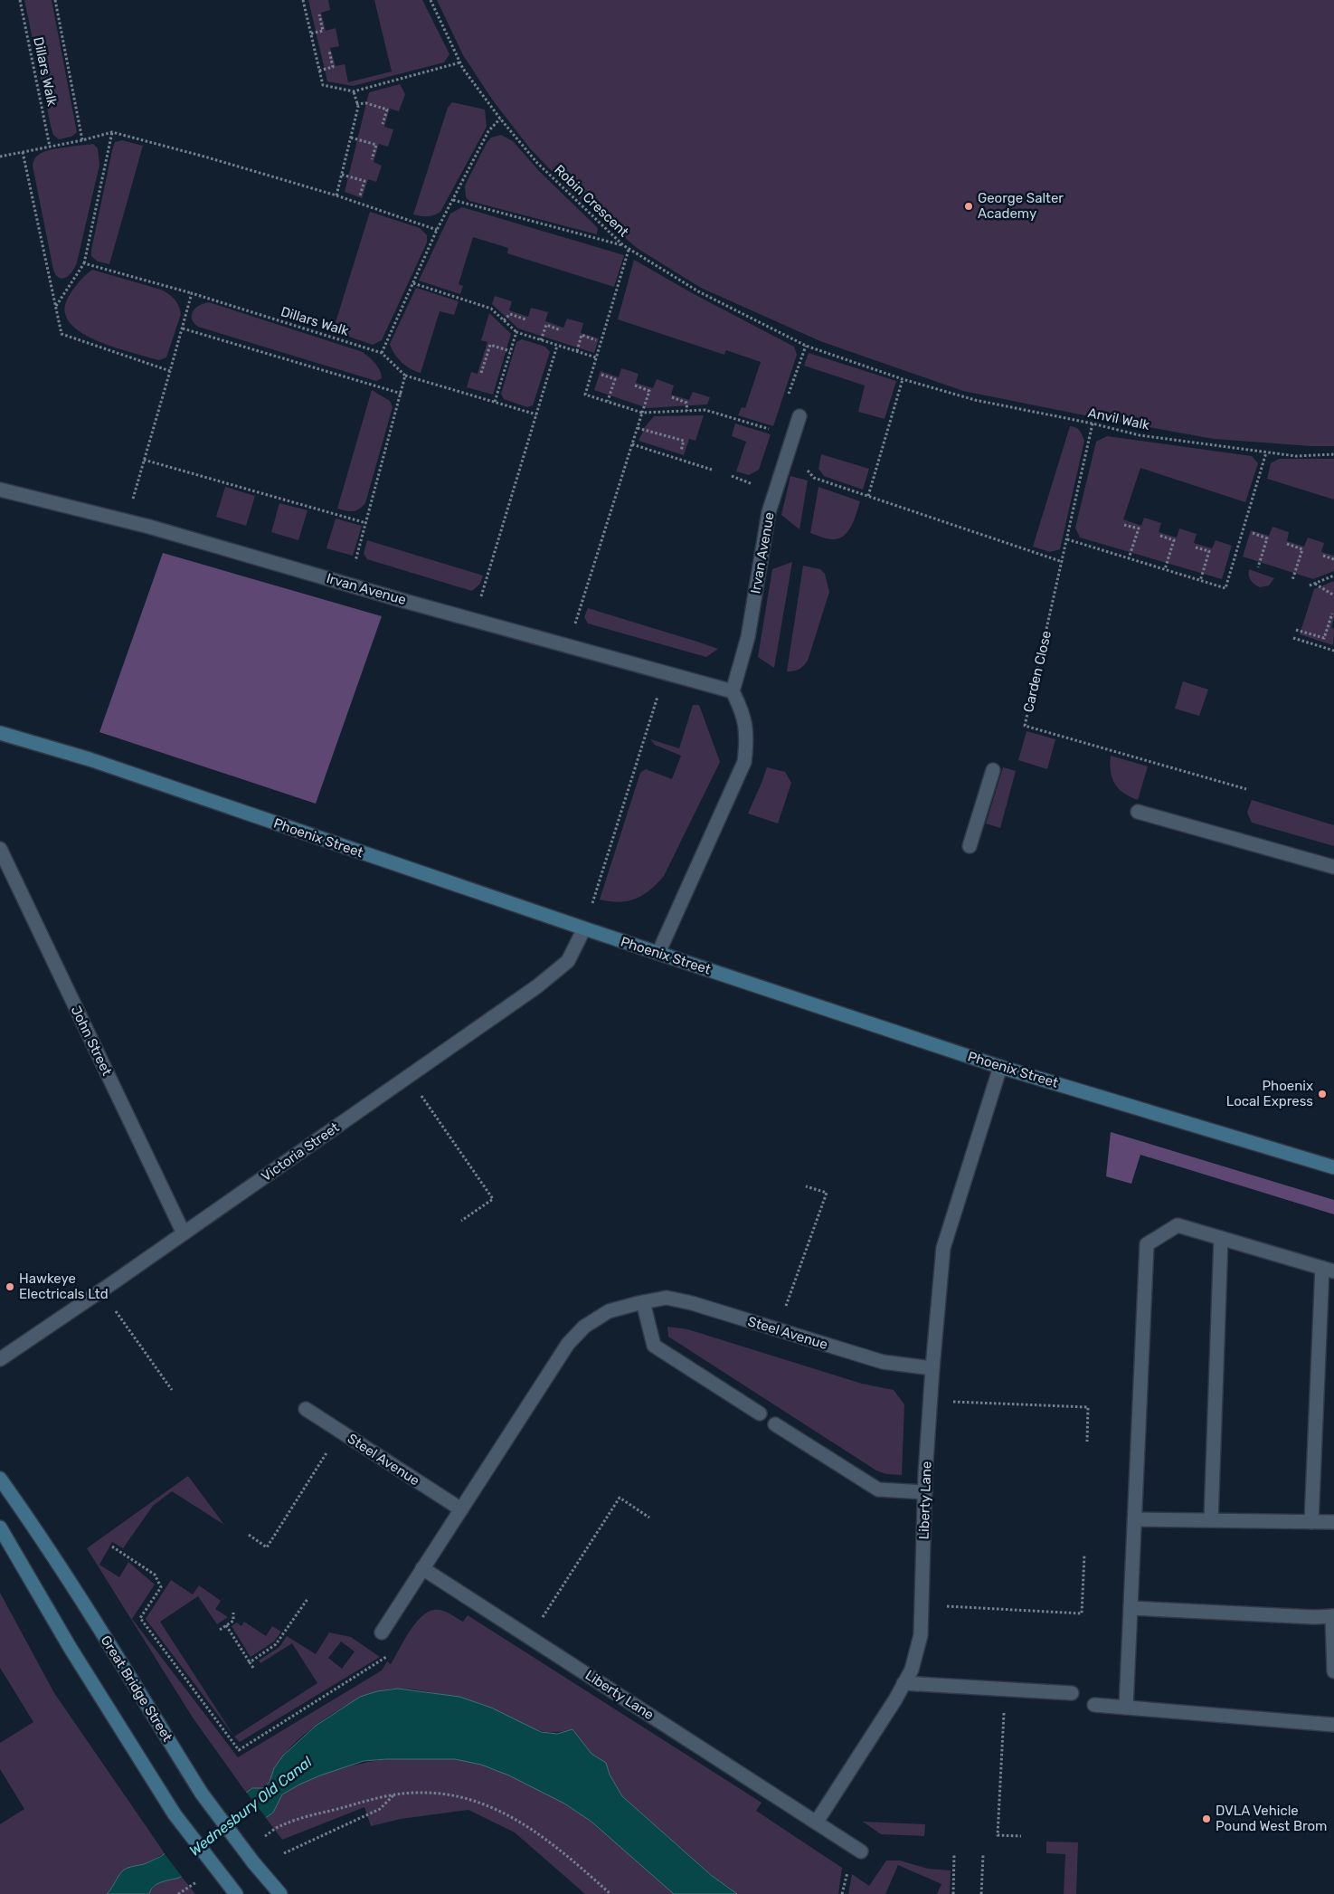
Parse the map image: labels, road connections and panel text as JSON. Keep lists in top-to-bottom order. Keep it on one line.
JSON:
{"streets":{"main road":["Phoenix Street","Great Bridge Street"],"street":["Irvan Avenue","John Street","Victoria Street","Steel Avenue","Liberty Lane"],"path":["Dillars Walk","Robin Crescent","Anvil Walk","Carden Close"]},"crossings":[["Robin Crescent","Anvil Walk"],["Anvil Walk","Carden Close"],["Phoenix Street","Victoria Street"],["Phoenix Street","Liberty Lane"],["John Street","Victoria Street"],["Steel Avenue","Liberty Lane"]],"water":["Wednesbury Old Canal"],"places":["George Salter Academy","Phoenix Local Express","Hawkeye Electricals Ltd","DVLA Vehicle Pound West Brom"]}
